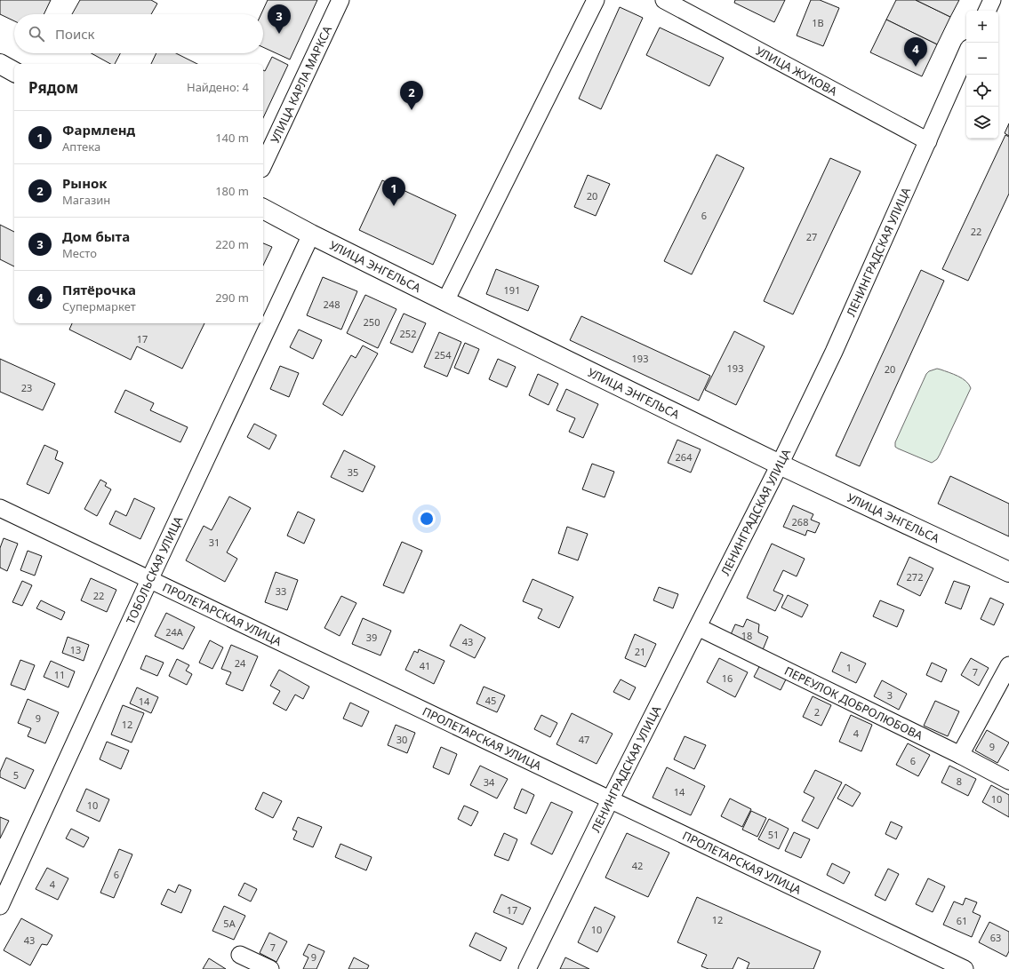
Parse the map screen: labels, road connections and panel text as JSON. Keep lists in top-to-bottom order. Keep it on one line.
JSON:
{"streets":{"main road":["УЛИЦА ЭНГЕЛЬСА"],"street":["УЛИЦА ЖУКОВА","УЛИЦА КАРЛА МАРКСА","ЛЕНИНГРАДСКАЯ УЛИЦА","ТОБОЛЬСКАЯ УЛИЦА","ПРОЛЕТАРСКАЯ УЛИЦА","ПЕРЕУЛОК ДОБРОЛЮБОВА"]},"crossings":[["УЛИЦА ЖУКОВА","ЛЕНИНГРАДСКАЯ УЛИЦА"],["ЛЕНИНГРАДСКАЯ УЛИЦА","УЛИЦА ЭНГЕЛЬСА"],["ЛЕНИНГРАДСКАЯ УЛИЦА","ПРОЛЕТАРСКАЯ УЛИЦА"],["ЛЕНИНГРАДСКАЯ УЛИЦА","ПЕРЕУЛОК ДОБРОЛЮБОВА"],["УЛИЦА ЭНГЕЛЬСА","ТОБОЛЬСКАЯ УЛИЦА"],["ТОБОЛЬСКАЯ УЛИЦА","ПРОЛЕТАРСКАЯ УЛИЦА"]],"house_numbers":["1В","20","6","22","27","191","248","250","252","17","254","193","193","20","23","264","35","268","31","272","33","22","24А","18","39","43","13","21","24","41","1","7","11","16","3","45","14","2","9","12","4","30","47","9","6","5","8","34","14","10","10","51","42","6","4","17","12","61","5А","10","63","43","7","9"],"page":{"pins":["3","4","2","1"],"map_buttons":["+","−"],"search":"Поиск","heading":["Рядом","Найдено: 4"],"list":[{"mark":"1","name":"Фармленд","note":"Аптека","value":"140 m"},{"mark":"2","name":"Рынок","note":"Магазин","value":"180 m"},{"mark":"3","name":"Дом быта","note":"Место","value":"220 m"},{"mark":"4","name":"Пятёрочка","note":"Супермаркет","value":"290 m"}]}}
